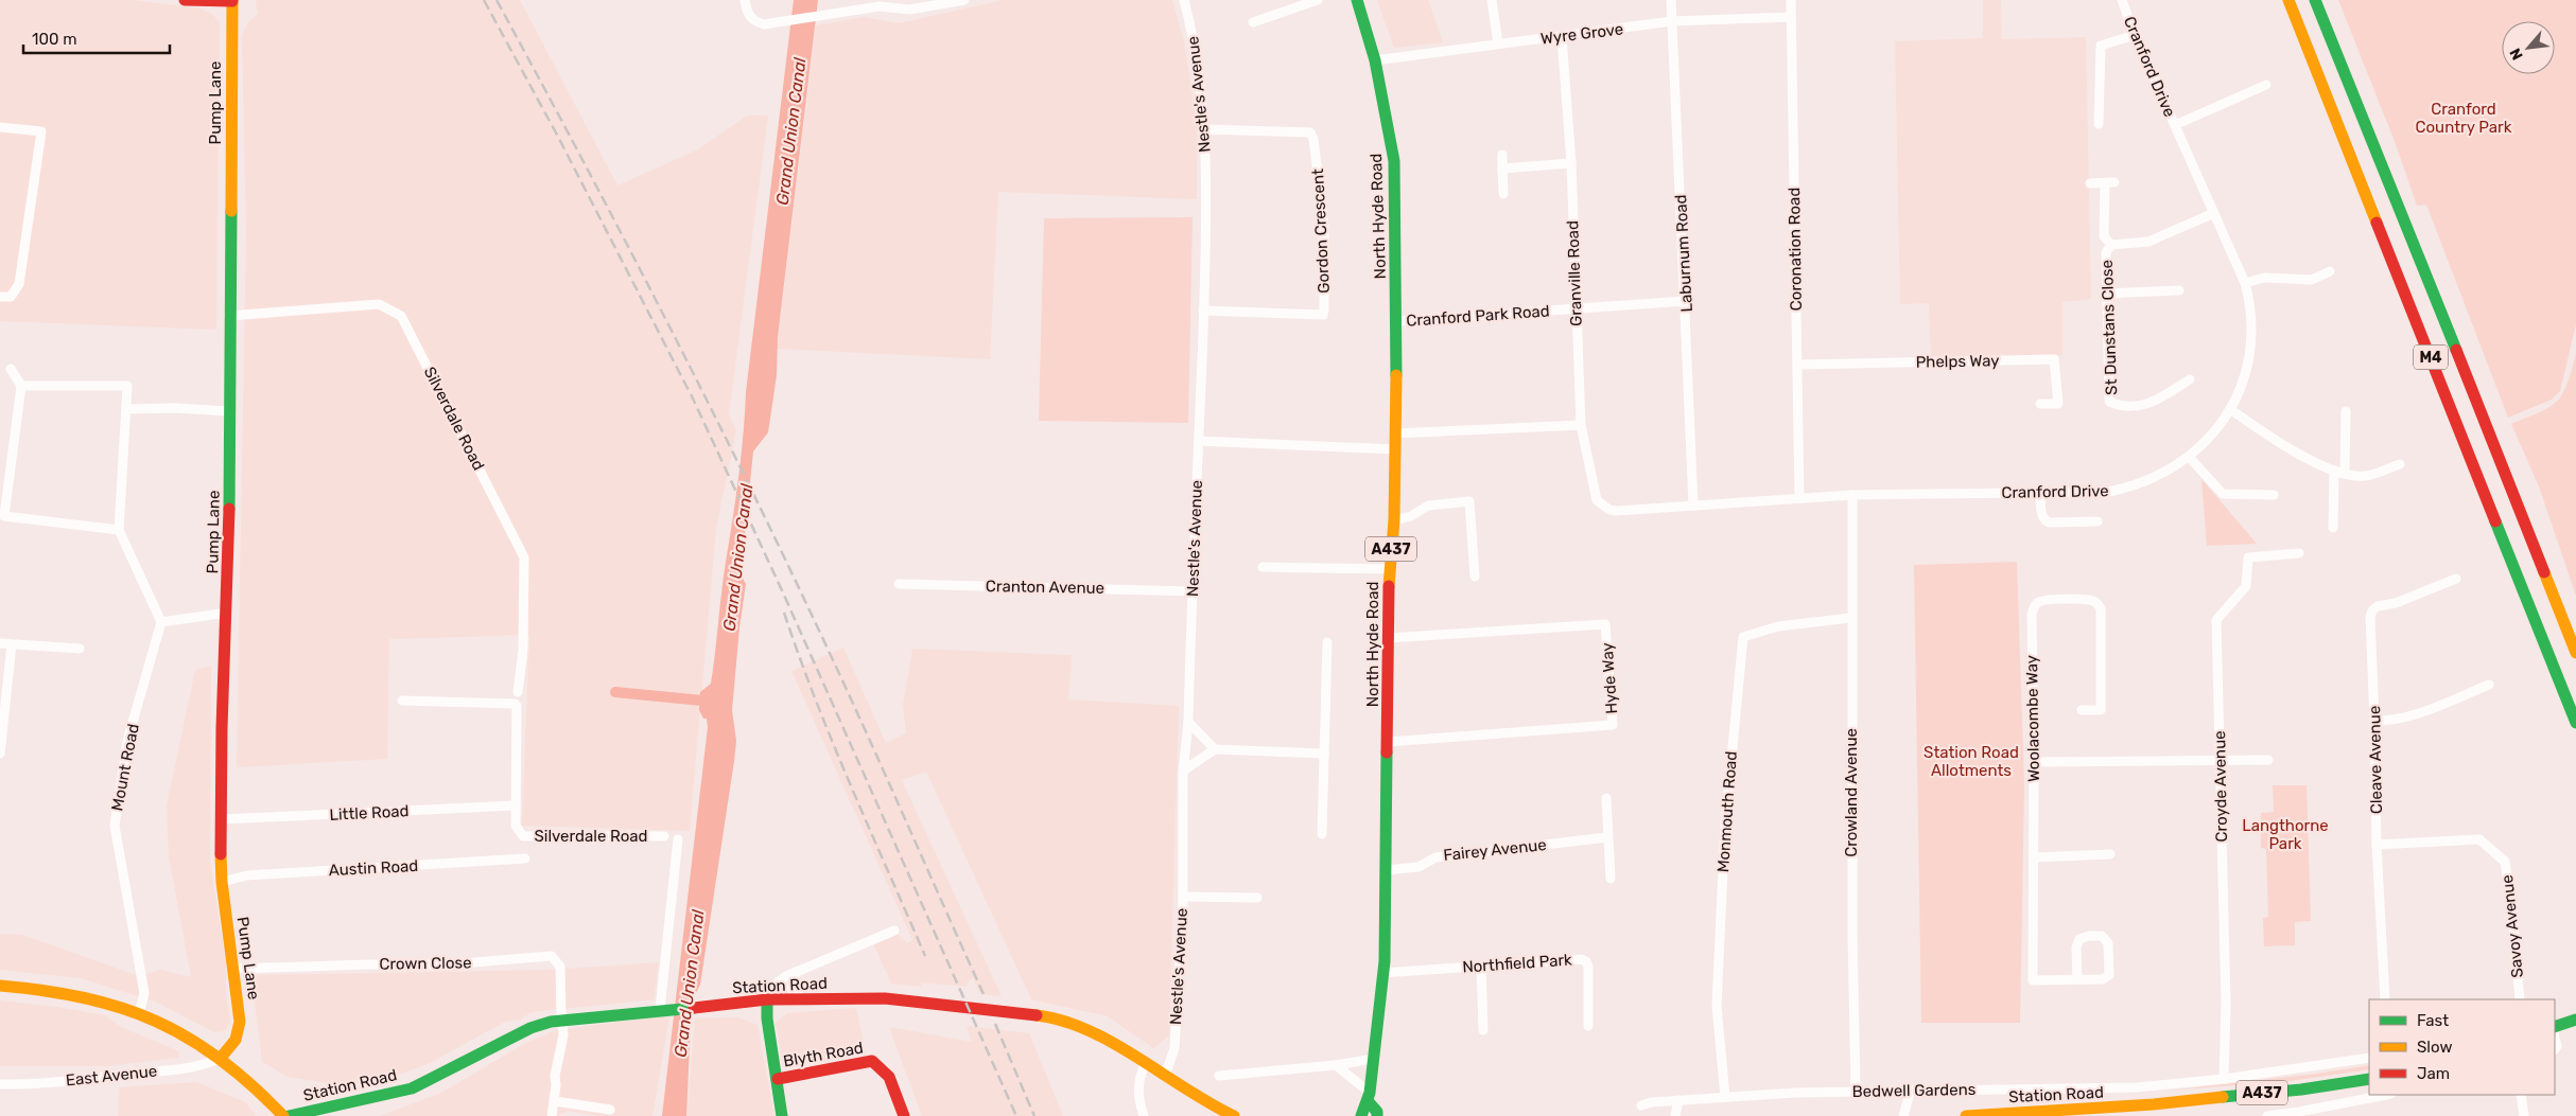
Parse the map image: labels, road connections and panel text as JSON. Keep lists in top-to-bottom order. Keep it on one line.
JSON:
{"streets":{"main road":["Pump Lane","North Hyde Road","M4","A437","Station Road","Blyth Road"],"street":["Wyre Grove","Cranford Drive","Nestle's Avenue","Gordon Crescent","Coronation Road","Laburnum Road","Granville Road","Cranford Park Road","St Dunstans Close","Phelps Way","Silverdale Road","Cranton Avenue","Hyde Way","Woolacombe Way","Cleave Avenue","Mount Road","Croyde Avenue","Crowland Avenue","Monmouth Road","Little Road","Fairey Avenue","Austin Road","Savoy Avenue","Crown Close","Northfield Park","East Avenue","Bedwell Gardens"]},"crossings":[["Wyre Grove","North Hyde Road"],["Wyre Grove","Coronation Road"],["Wyre Grove","Laburnum Road"],["Wyre Grove","Granville Road"],["Cranford Drive","Coronation Road"],["Cranford Drive","Laburnum Road"],["Cranford Drive","Granville Road"],["Cranford Drive","St Dunstans Close"],["Cranford Drive","Crowland Avenue"],["Nestle's Avenue","Gordon Crescent"],["Nestle's Avenue","Cranton Avenue"],["Nestle's Avenue","Station Road"],["Pump Lane","Silverdale Road"],["Pump Lane","Little Road"],["Pump Lane","Austin Road"],["Pump Lane","Crown Close"],["Pump Lane","East Avenue"],["North Hyde Road","Cranford Park Road"],["North Hyde Road","Hyde Way"],["North Hyde Road","Fairey Avenue"],["North Hyde Road","Northfield Park"],["Coronation Road","Phelps Way"],["Laburnum Road","Cranford Park Road"],["Granville Road","Cranford Park Road"],["Silverdale Road","Little Road"],["A437","Station Road"],["Cleave Avenue","Savoy Avenue"],["Croyde Avenue","Bedwell Gardens"],["Crowland Avenue","Monmouth Road"],["Crowland Avenue","Bedwell Gardens"],["Monmouth Road","Bedwell Gardens"],["Crown Close","Station Road"]],"water":["Grand Union Canal"],"parks":["Cranford Country Park","Station Road Allotments","Langthorne Park"],"legend":["Fast","Slow","Jam"],"scale_bar":"100 m","north":"bottom left"}
